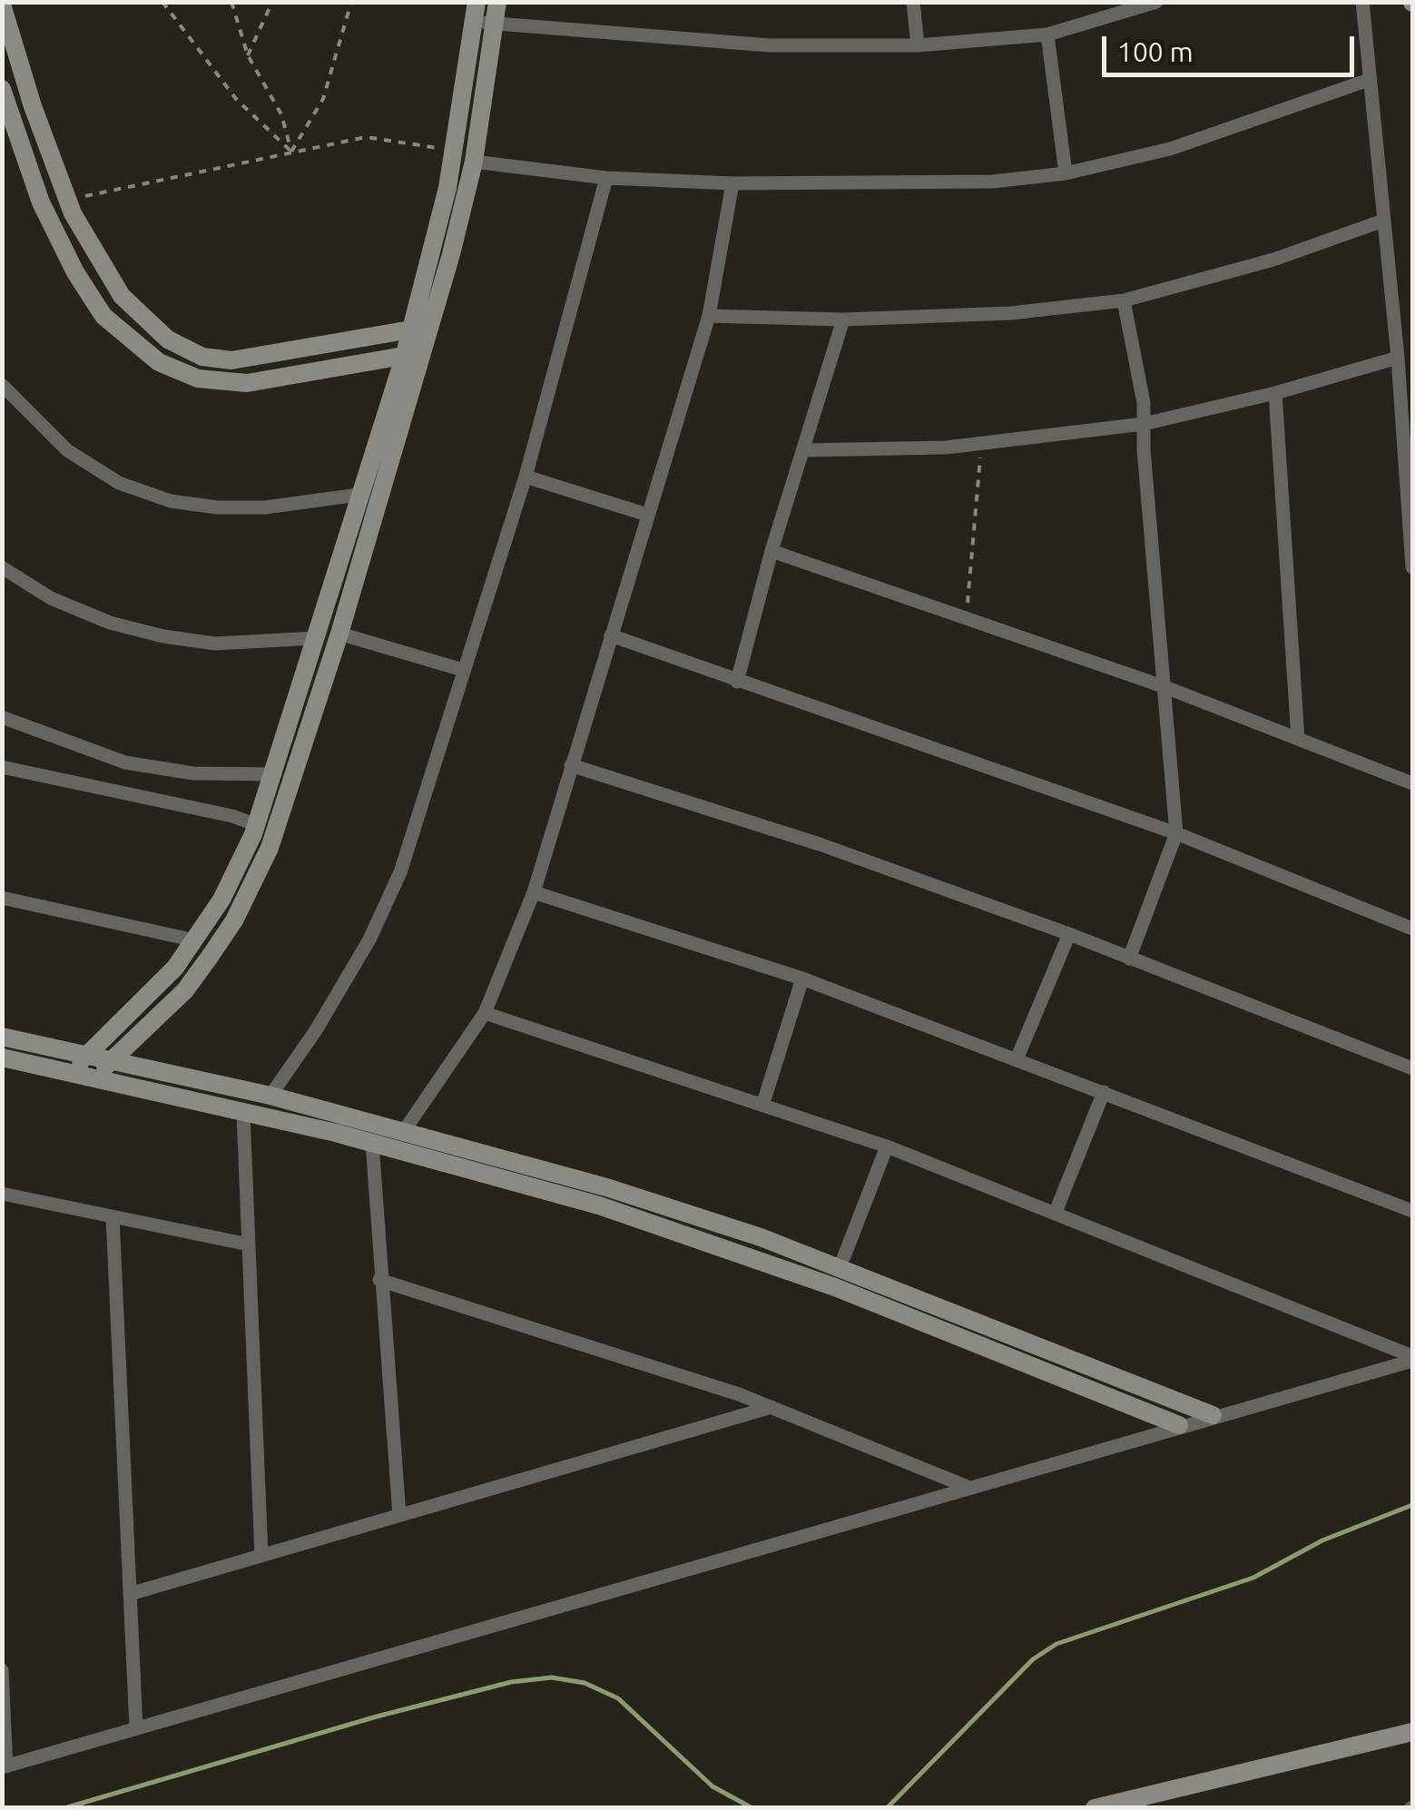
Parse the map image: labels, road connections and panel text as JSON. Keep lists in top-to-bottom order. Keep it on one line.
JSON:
{"scale_bar":"100 m"}
